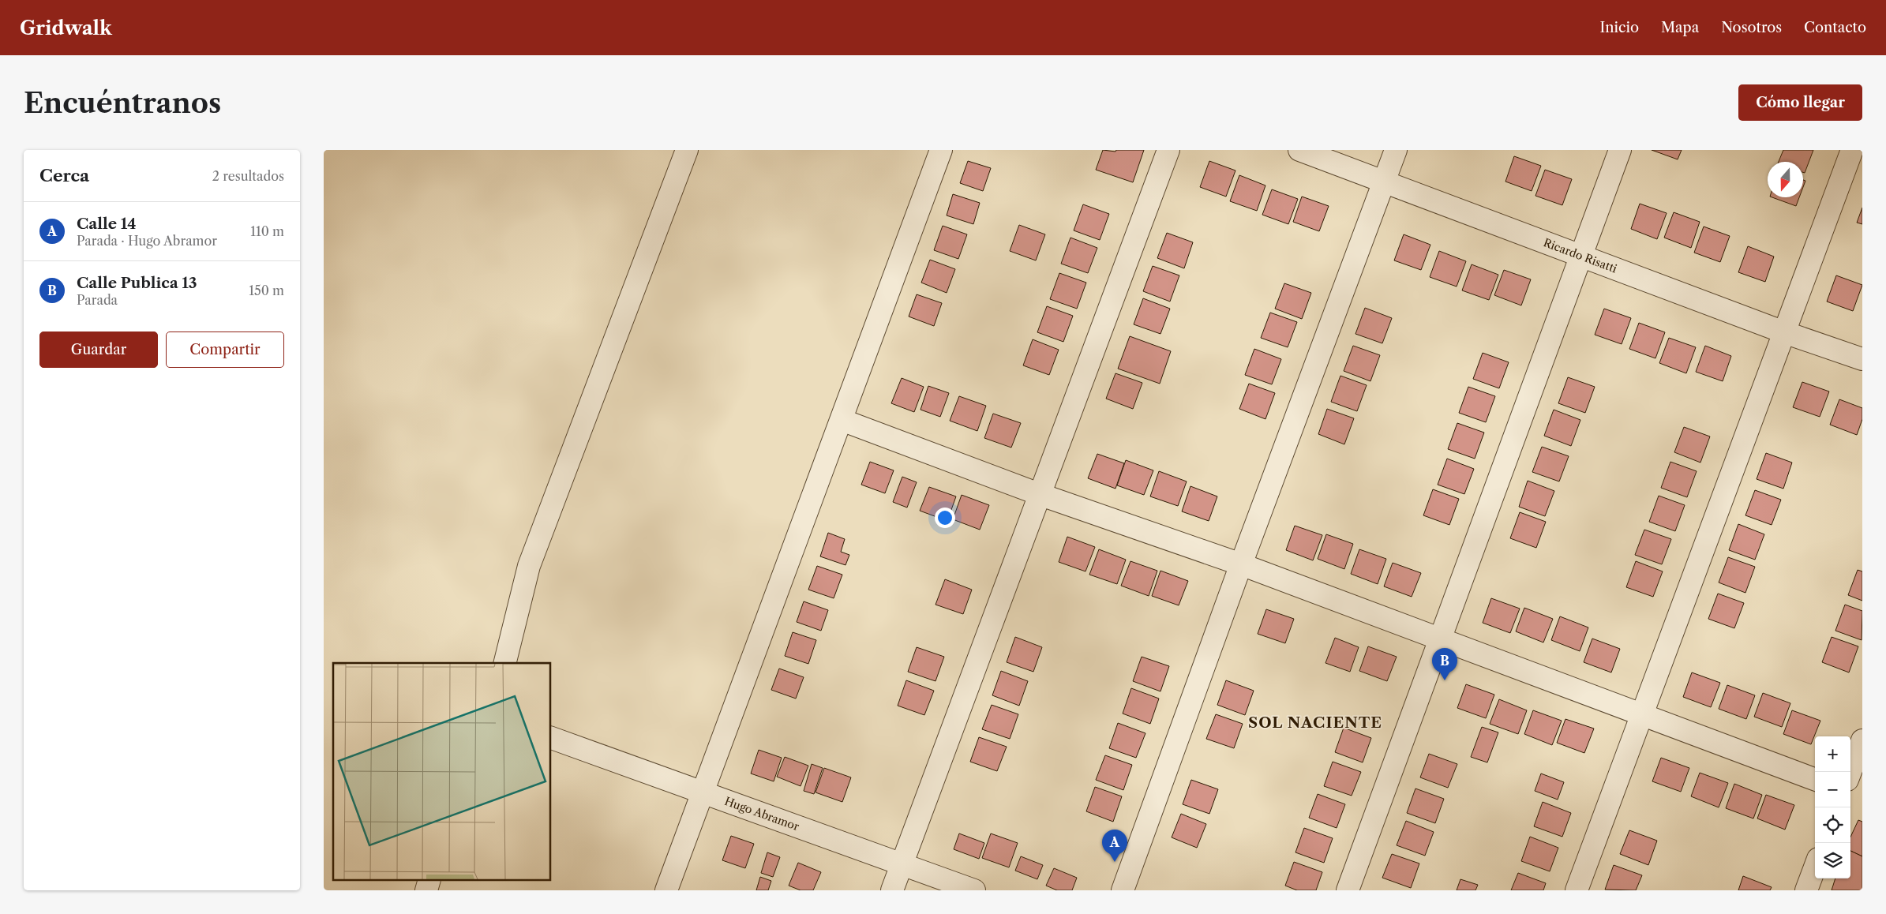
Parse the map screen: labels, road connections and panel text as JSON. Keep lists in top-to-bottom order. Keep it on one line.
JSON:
{"streets":{"street":["Ricardo Risatti","Hugo Abramor"]},"districts":["SOL NACIENTE"],"north":"bottom","page":{"header":"Gridwalk","nav":["Inicio","Mapa","Nosotros","Contacto"],"buttons":["Cómo llegar",["Guardar","Compartir"]],"title":"Encuéntranos","heading":["Cerca","2 resultados"],"list":[{"mark":"A","name":"Calle 14","note":"Parada · Hugo Abramor","value":"110 m"},{"mark":"B","name":"Calle Publica 13","note":"Parada","value":"150 m"}],"pins":["B","A"],"map_buttons":["+","−"]}}
